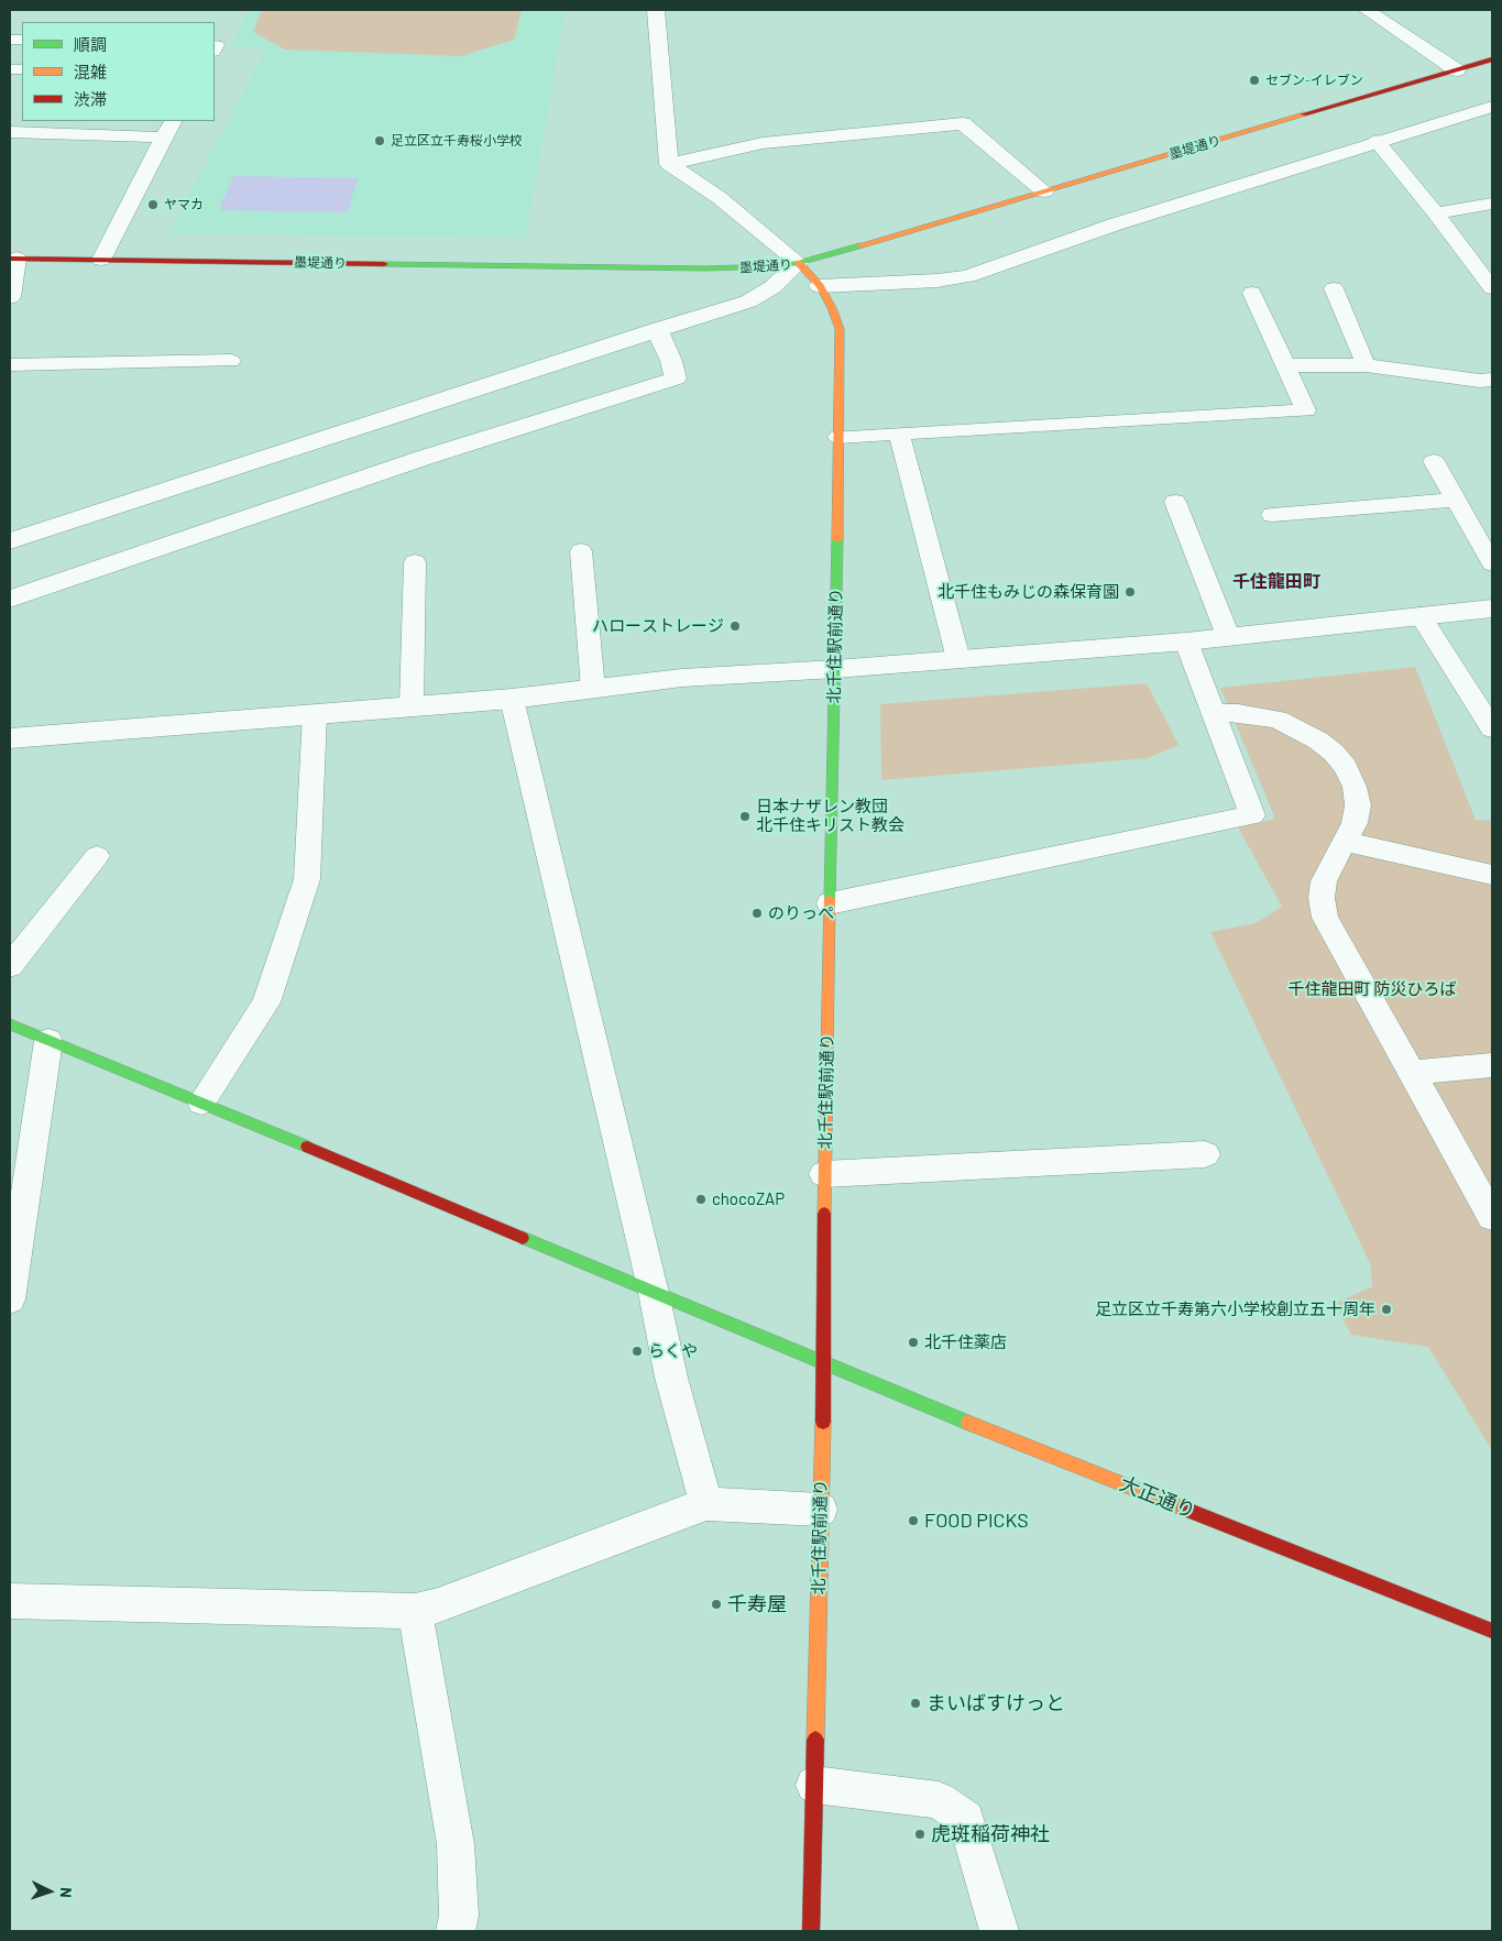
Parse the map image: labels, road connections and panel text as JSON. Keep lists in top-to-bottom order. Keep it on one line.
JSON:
{"streets":{"street":["墨堤通り","北千住駅前通り","大正通り"]},"crossings":[["墨堤通り","北千住駅前通り"],["北千住駅前通り","大正通り"]],"districts":["千住龍田町"],"parks":["千住龍田町 防災ひろば"],"places":["セブン-イレブン","足立区立千寿桜小学校","ヤマカ","北千住もみじの森保育園","ハローストレージ","日本ナザレン教団 北千住キリスト教会","のりっぺ","chocoZAP","足立区立千寿第六小学校創立五十周年","北千住薬店","らくや","FOOD PICKS","千寿屋","まいばすけっと","虎斑稲荷神社"],"legend":["順調","混雑","渋滞"],"north":"right"}
